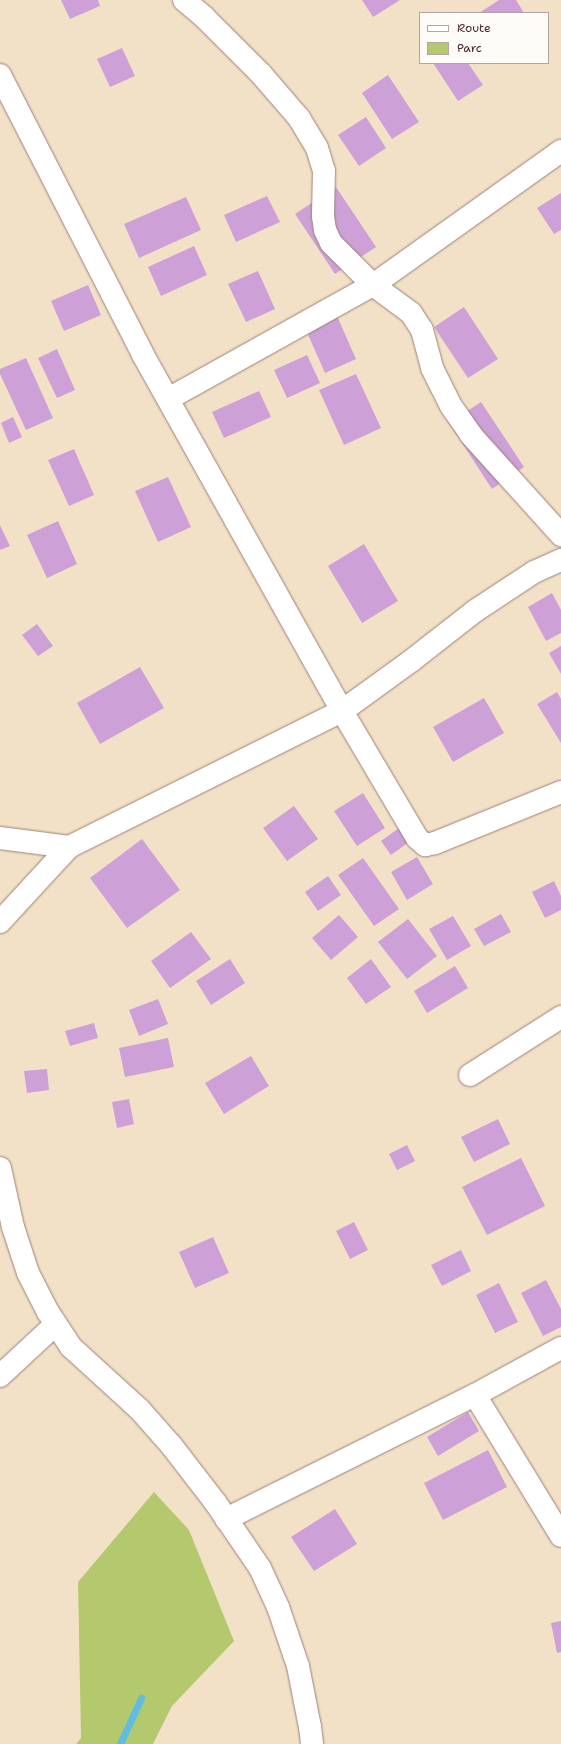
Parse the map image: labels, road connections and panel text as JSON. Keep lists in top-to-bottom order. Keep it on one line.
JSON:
{"legend":["Route","Parc"]}
